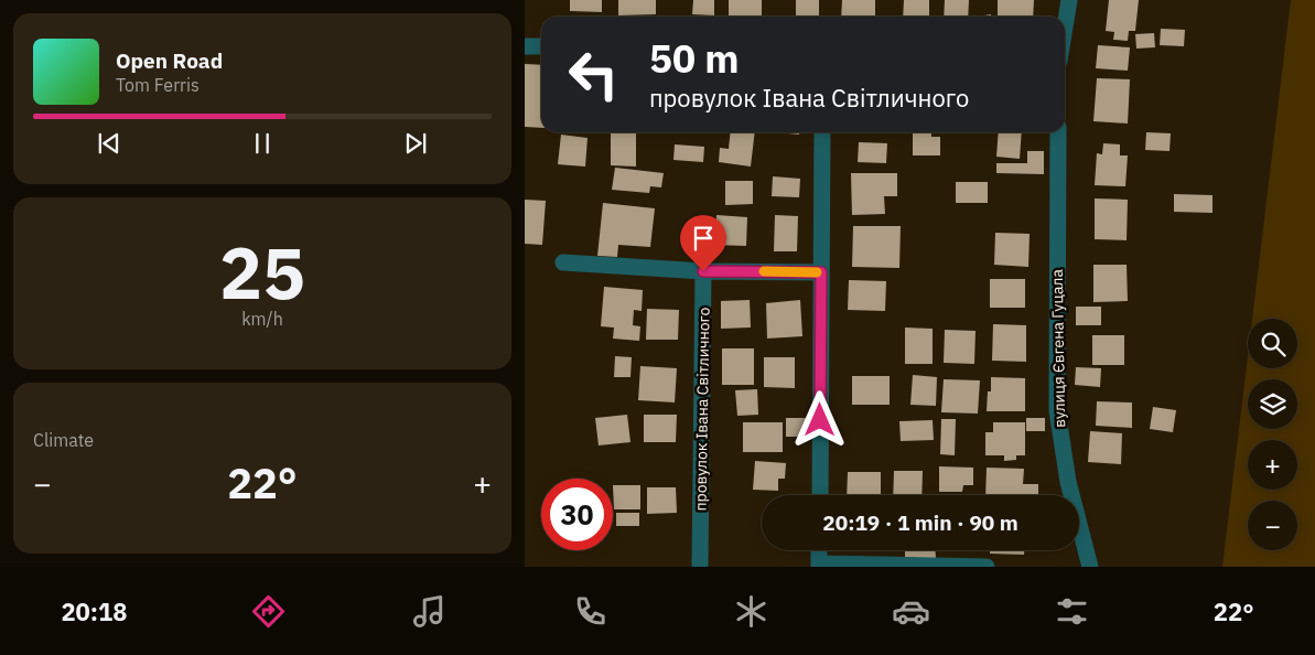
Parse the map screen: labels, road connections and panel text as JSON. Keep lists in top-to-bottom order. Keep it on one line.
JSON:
{"streets":{"street":["вулиця Євгена Гуцала","провулок Івана Світличного"]},"page":{"turn":["50 m","провулок Івана Світличного"],"song":["Open Road","Tom Ferris"],"tile":[["25","km/h"],"Climate"],"map_buttons":["+","−"],"heat":["−","22°","+"],"limit":"30","trip":"20:19 · 1 min · 90 m","tabs":["20:18","22°"]}}
